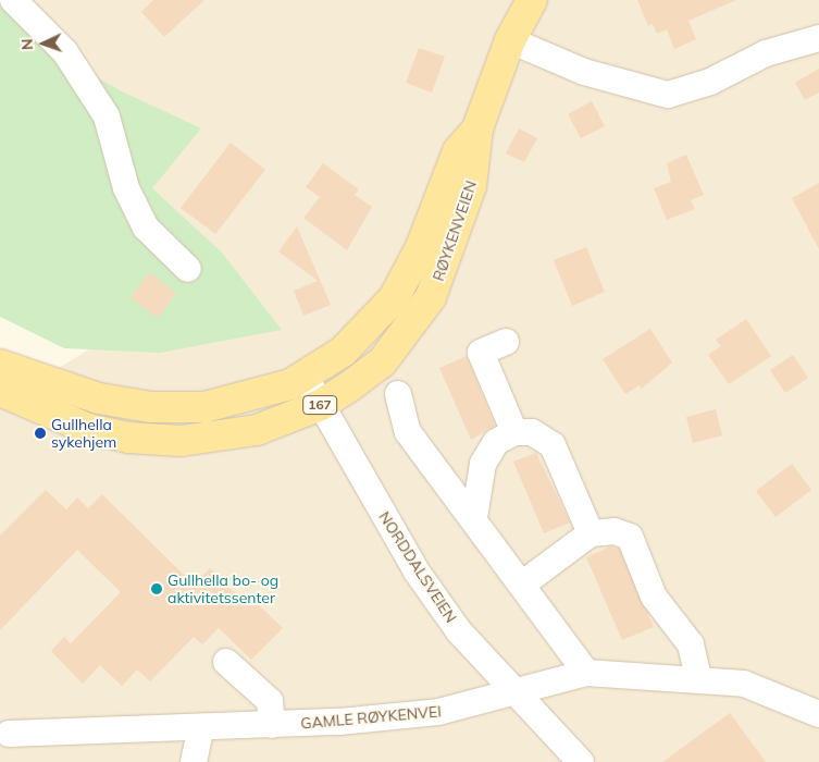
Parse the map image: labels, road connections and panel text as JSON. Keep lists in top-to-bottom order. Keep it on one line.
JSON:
{"streets":{"main road":["RØYKENVEIEN","167"],"street":["NORDDALSVEIEN","GAMLE RØYKENVEI"]},"crossings":[["RØYKENVEIEN","NORDDALSVEIEN"],["NORDDALSVEIEN","GAMLE RØYKENVEI"]],"places":["Gullhella sykehjem","Gullhella bo- og aktivitetssenter"],"north":"left"}
